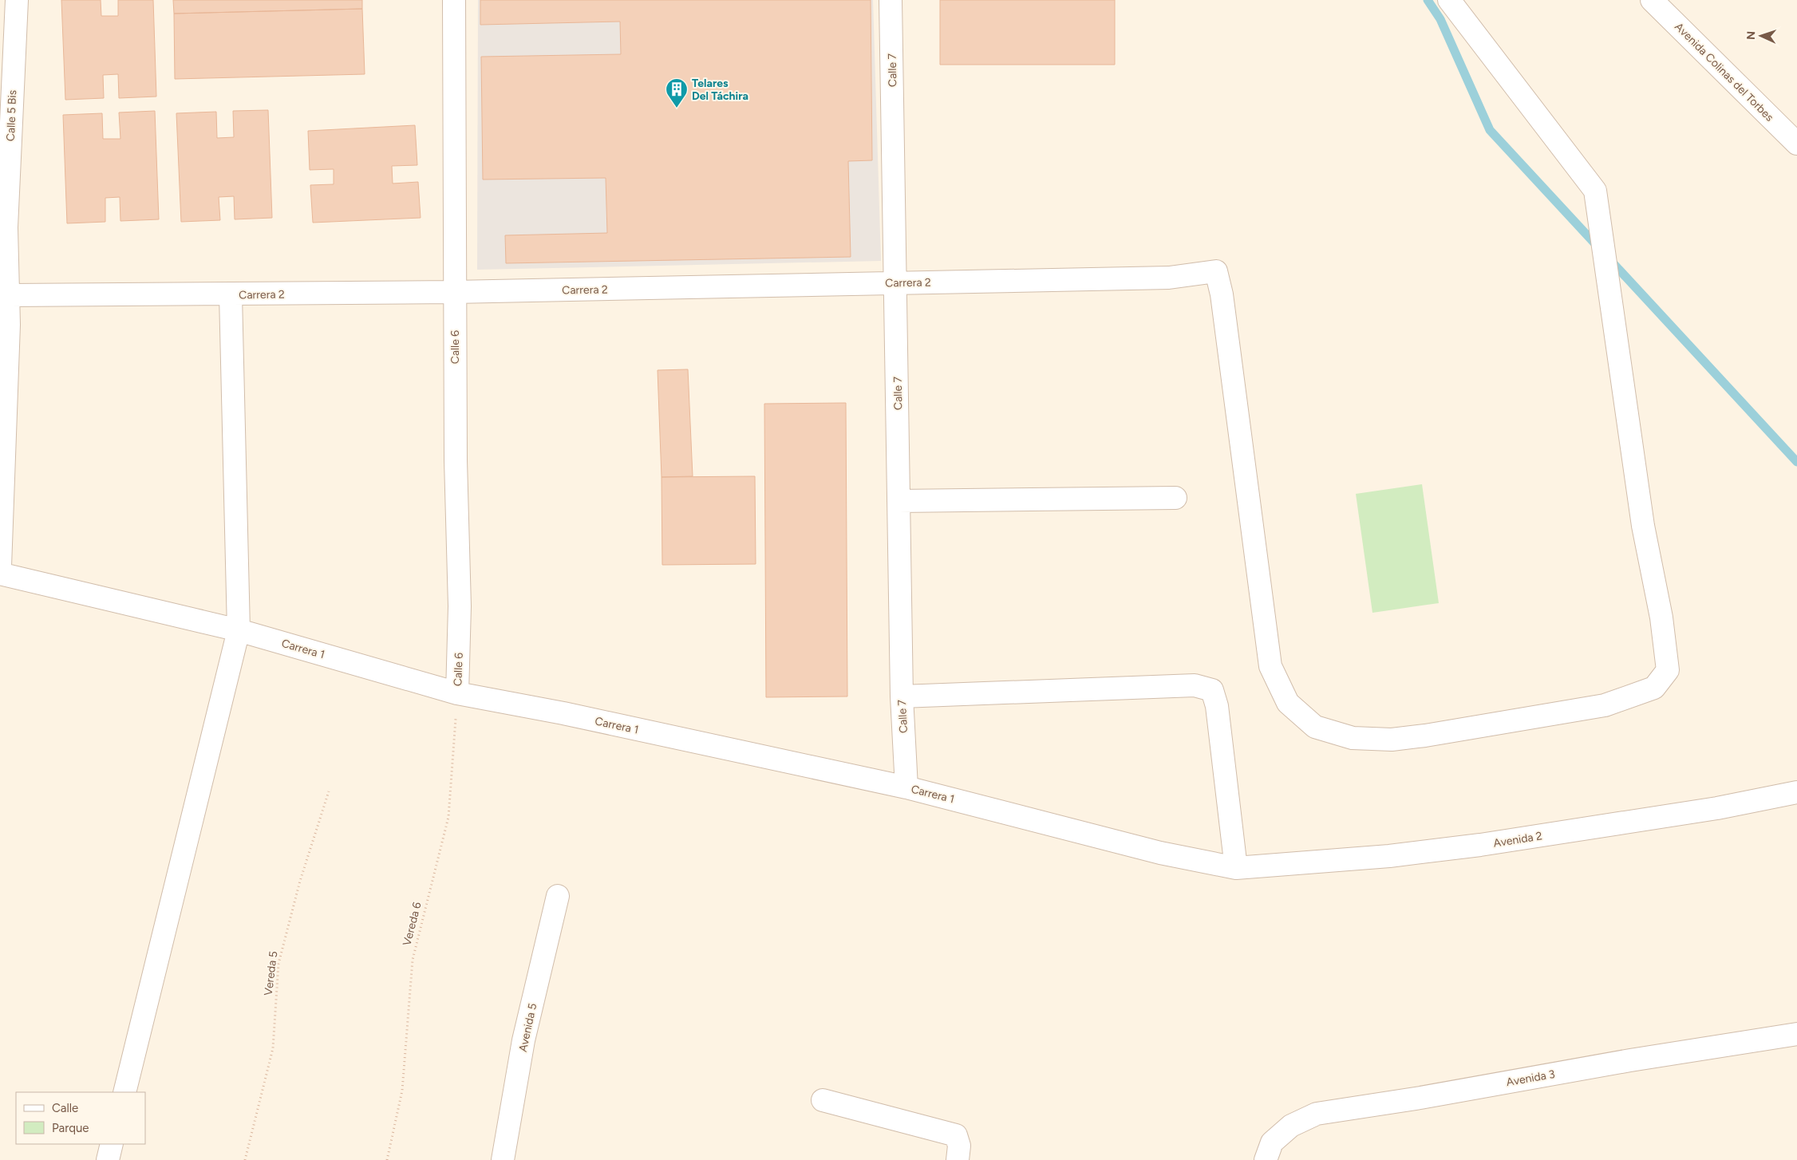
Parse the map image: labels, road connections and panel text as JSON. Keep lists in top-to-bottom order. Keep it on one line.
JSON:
{"streets":{"street":["Calle 7","Avenida Colinas del Torbes","Calle 5 Bis","Carrera 2","Calle 6","Carrera 1","Avenida 2","Avenida 5","Avenida 3"],"path":["Vereda 6","Vereda 5"]},"crossings":[["Calle 7","Carrera 2"],["Calle 7","Carrera 1"],["Calle 5 Bis","Carrera 2"],["Carrera 2","Calle 6"],["Calle 6","Carrera 1"],["Calle 6","Vereda 6"],["Carrera 1","Avenida 2"],["Carrera 1","Vereda 6"]],"places":{"building":["Telares Del Táchira"]},"legend":["Calle","Parque"],"north":"left"}
